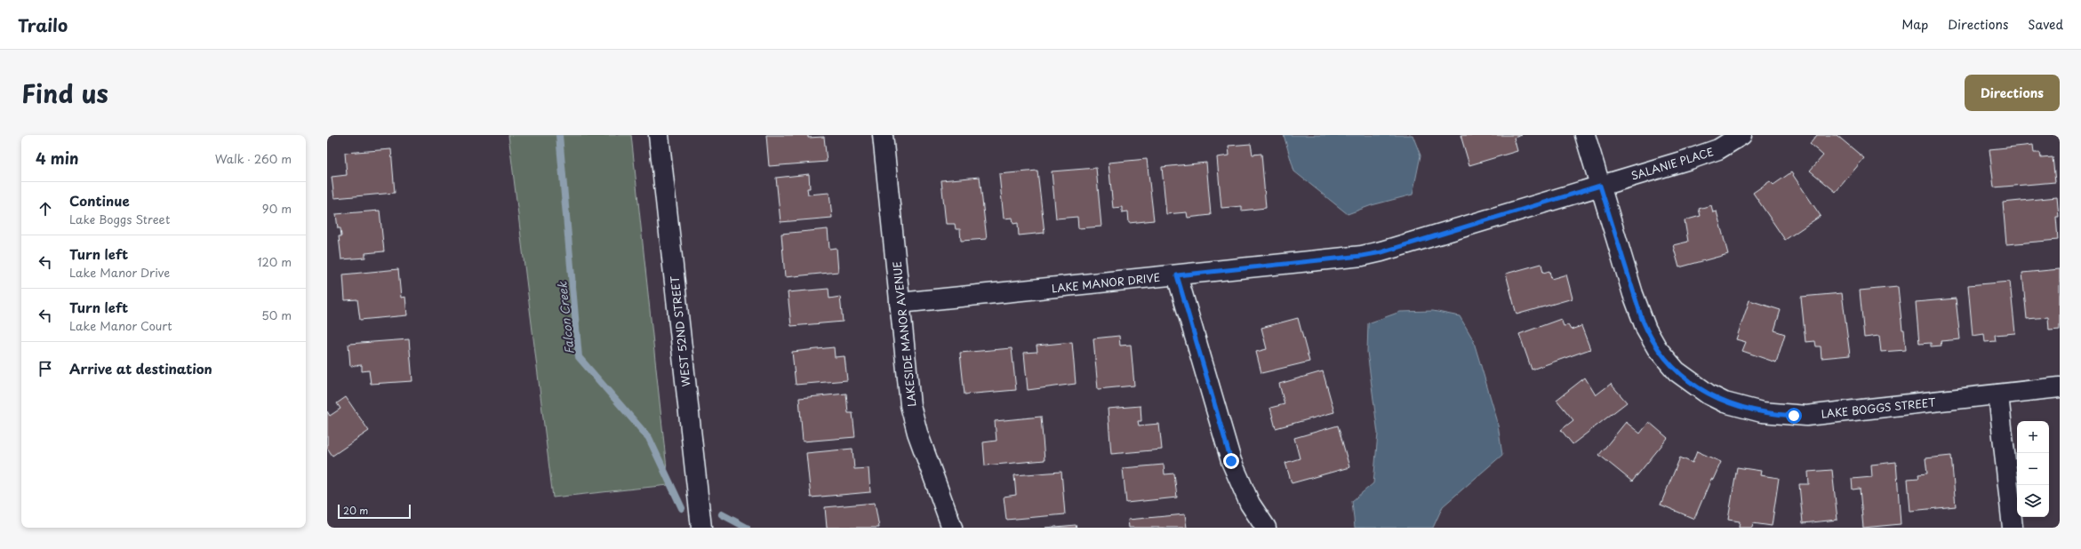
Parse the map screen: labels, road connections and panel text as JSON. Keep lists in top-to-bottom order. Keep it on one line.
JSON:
{"streets":{"street":["SALANIE PLACE","LAKE MANOR DRIVE","WEST 52ND STREET","LAKESIDE MANOR AVENUE","LAKE BOGGS STREET"]},"crossings":[["SALANIE PLACE","LAKE MANOR DRIVE"],["SALANIE PLACE","LAKE BOGGS STREET"],["LAKE MANOR DRIVE","LAKESIDE MANOR AVENUE"],["LAKE MANOR DRIVE","LAKE BOGGS STREET"]],"water":["Falcon Creek"],"scale_bar":"20 m","page":{"header":"Trailo","nav":["Map","Directions","Saved"],"title":"Find us","buttons":"Directions","heading":["4 min","Walk · 260 m"],"list":[["Continue","Lake Boggs Street","90 m"],["Turn left","Lake Manor Drive","120 m"],["Turn left","Lake Manor Court","50 m"],"Arrive at destination"],"map_buttons":["+","−"],"scale":"20 m"}}
